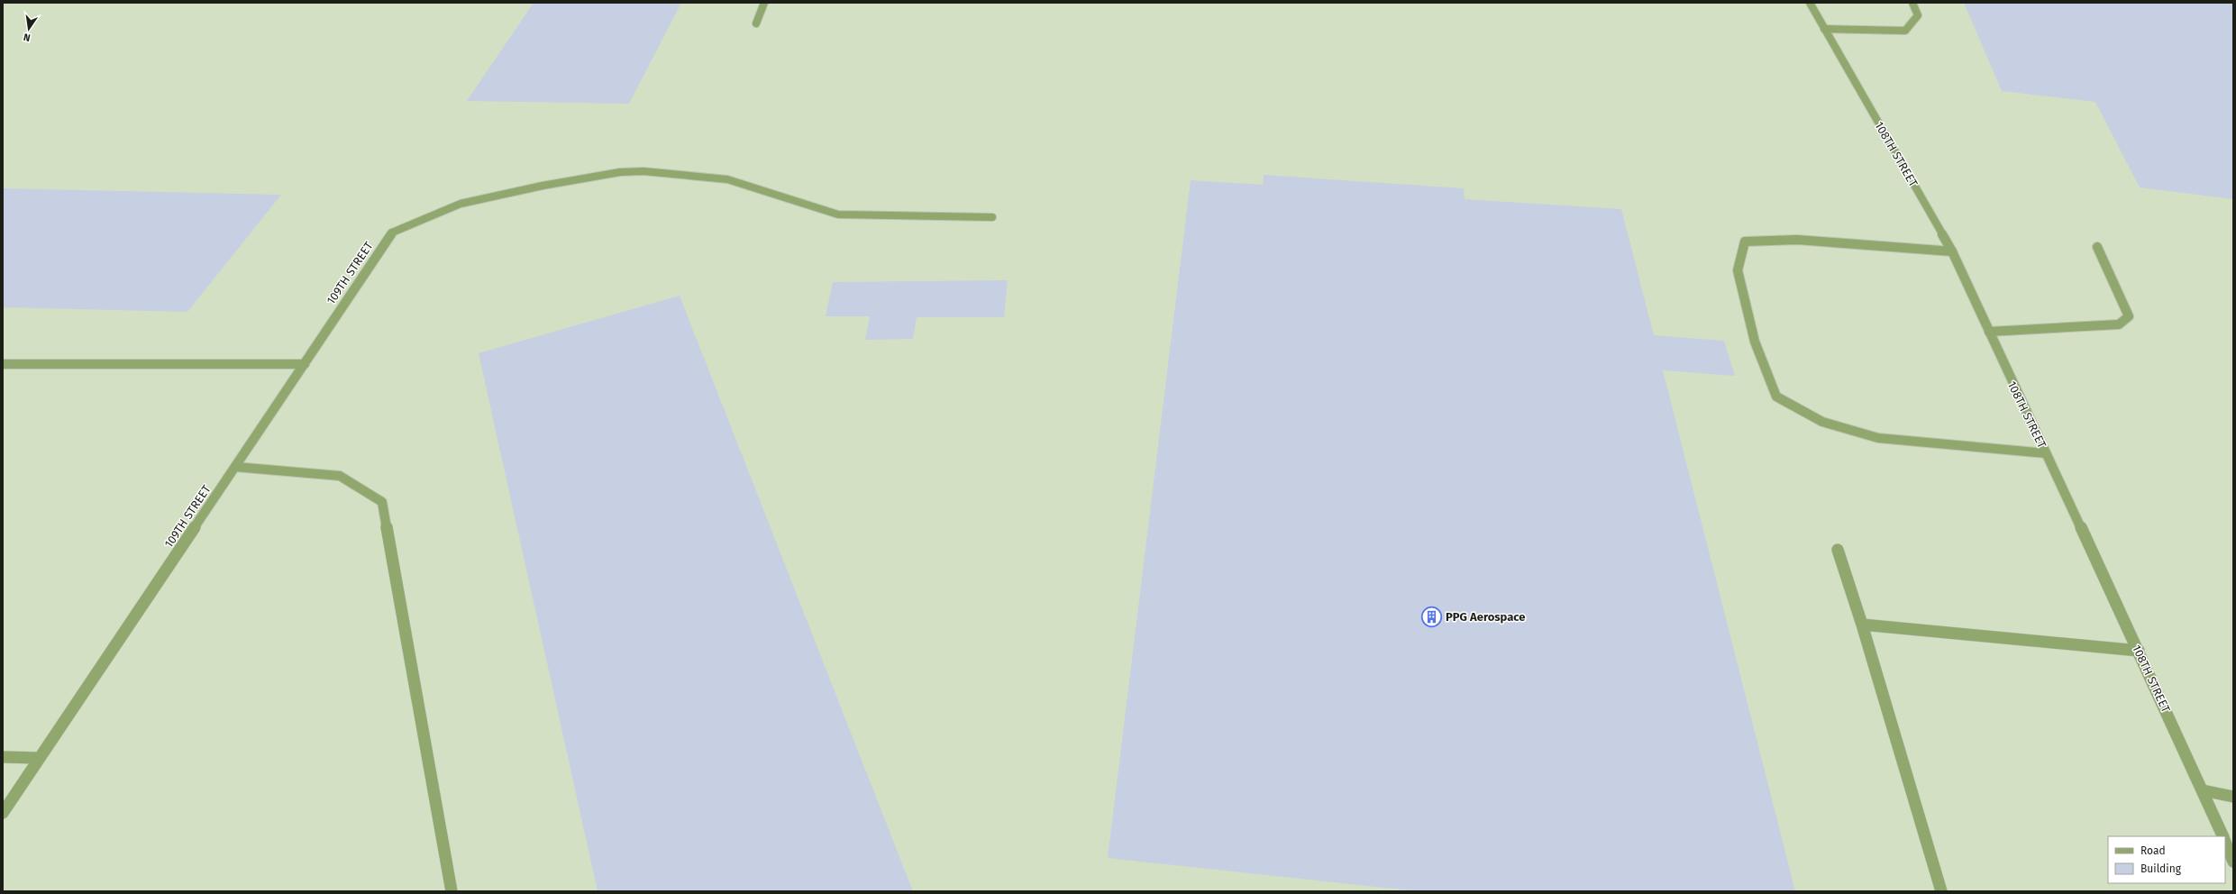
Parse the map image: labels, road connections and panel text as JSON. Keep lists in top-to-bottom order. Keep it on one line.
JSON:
{"streets":{"street":["108TH STREET","109TH STREET"]},"places":{"building":["PPG Aerospace"]},"legend":["Road","Building"],"north":"bottom"}
